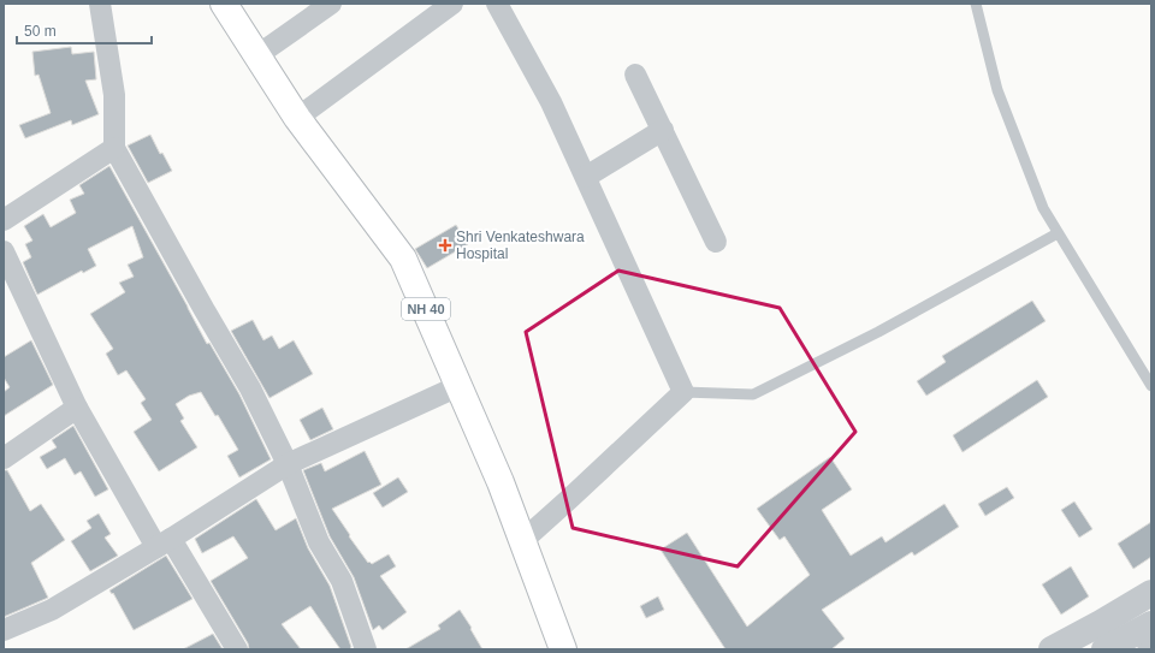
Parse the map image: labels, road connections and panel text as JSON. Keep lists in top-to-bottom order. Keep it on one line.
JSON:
{"streets":{"highway":["NH 40"]},"places":{"health":["Shri Venkateshwara Hospital"]},"scale_bar":"50 m"}
